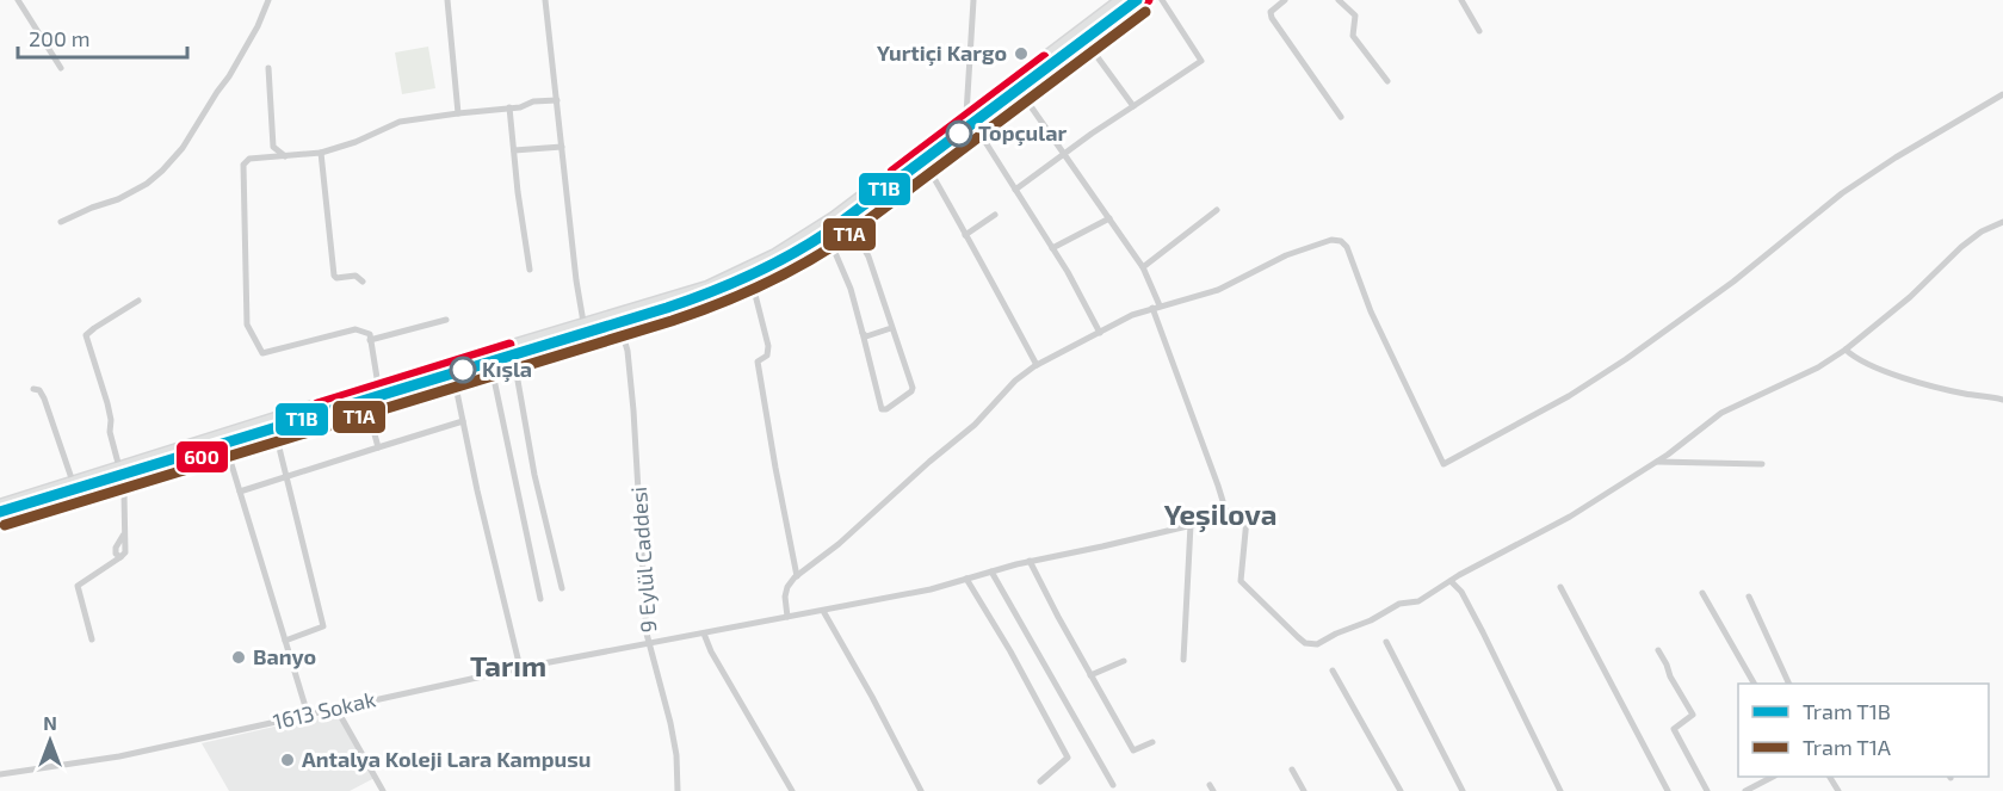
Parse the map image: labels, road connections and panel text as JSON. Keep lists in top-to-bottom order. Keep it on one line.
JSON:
{"streets":{"street":["9 Eylül Caddesi","1613 Sokak"]},"crossings":[["9 Eylül Caddesi","1613 Sokak"]],"districts":["Yeşilova","Tarım"],"places":["Yurtiçi Kargo","Topçular","Kışla","Banyo","Antalya Koleji Lara Kampusu"],"lines":["tram line T1B","transit line 600","tram line T1A"],"legend":["Tram T1B","Tram T1A"],"scale_bar":"200 m","north":"top"}
